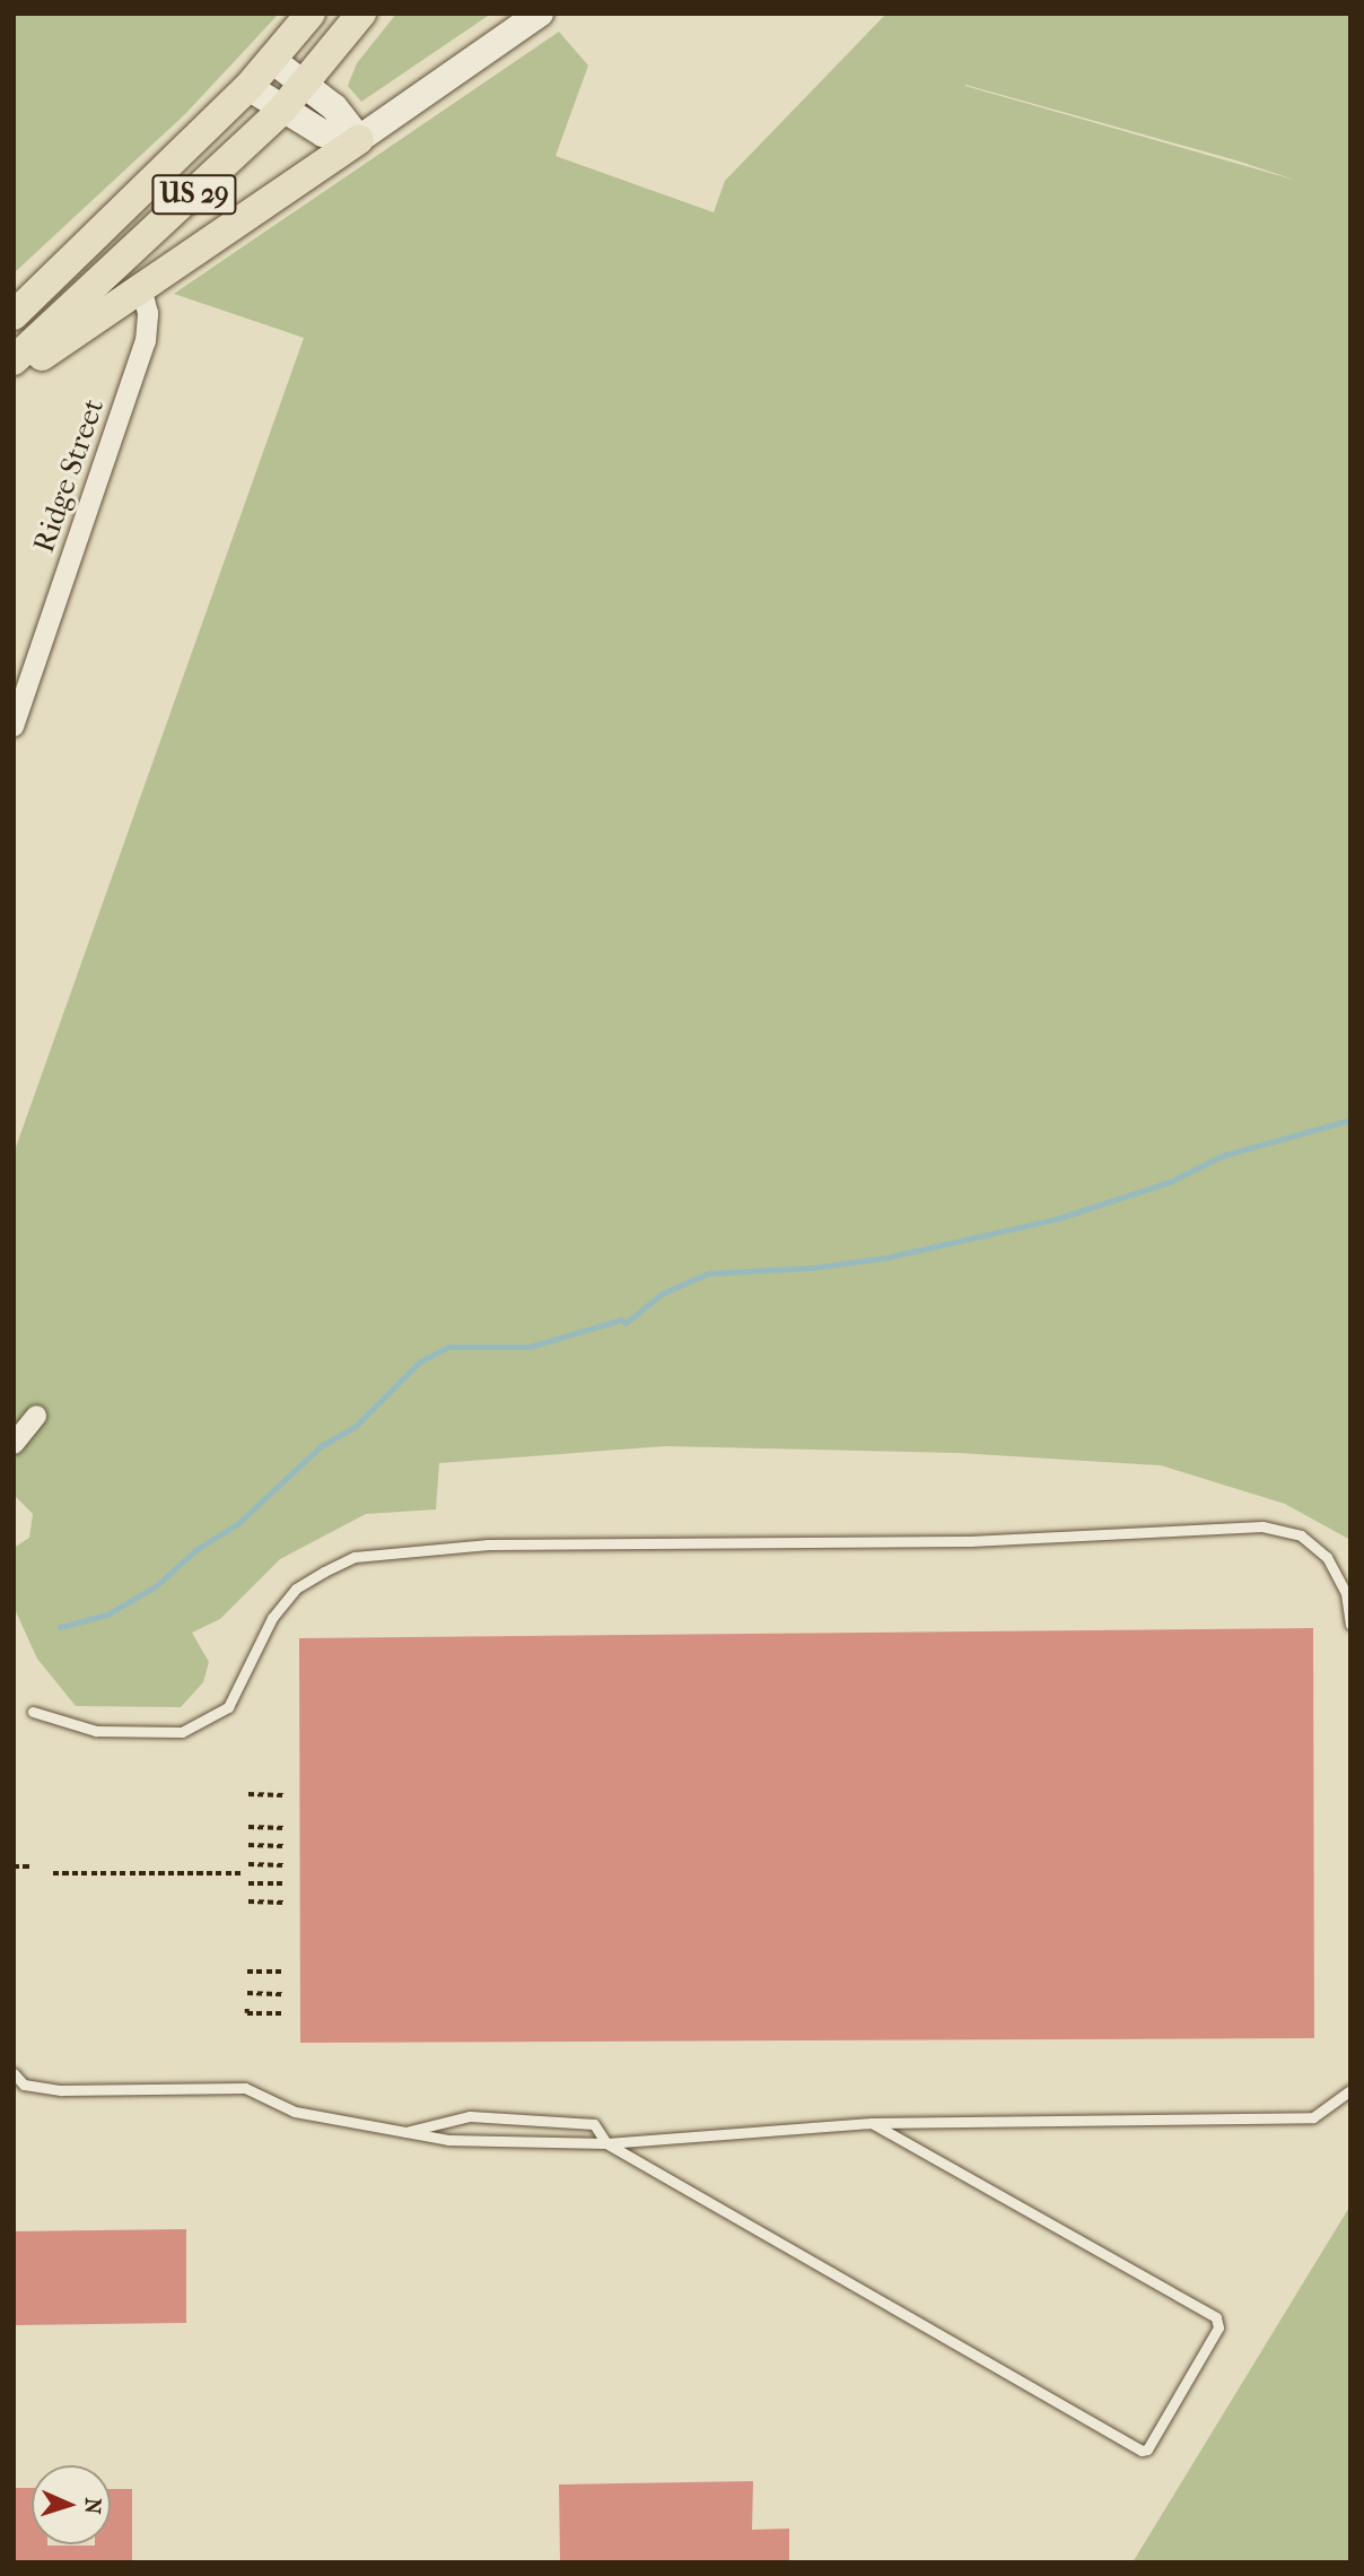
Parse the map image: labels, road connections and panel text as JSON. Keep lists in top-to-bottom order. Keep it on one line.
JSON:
{"streets":{"main road":["US 29"],"street":["Ridge Street"]},"north":"right"}
